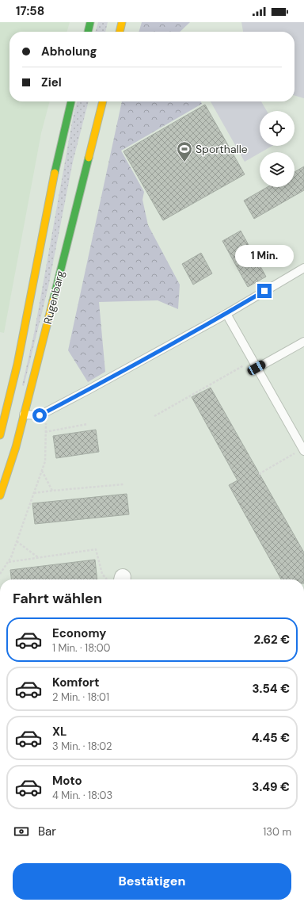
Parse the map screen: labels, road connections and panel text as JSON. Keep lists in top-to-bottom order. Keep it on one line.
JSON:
{"streets":{"main road":["Rugenbarg"]},"places":{"sports":["Sporthalle"]},"page":{"status":"17:58","banner":["Abholung","Ziel"],"bubble":"1 Min.","heading":"Fahrt wählen","list":[{"name":"Economy","note":"1 Min. · 18:00","value":"2.62 €"},{"name":"Komfort","note":"2 Min. · 18:01","value":"3.54 €"},{"name":"XL","note":"3 Min. · 18:02","value":"4.45 €"},{"name":"Moto","note":"4 Min. · 18:03","value":"3.49 €"}],"pay":["Bar","130 m"],"buttons":"Bestätigen"}}
